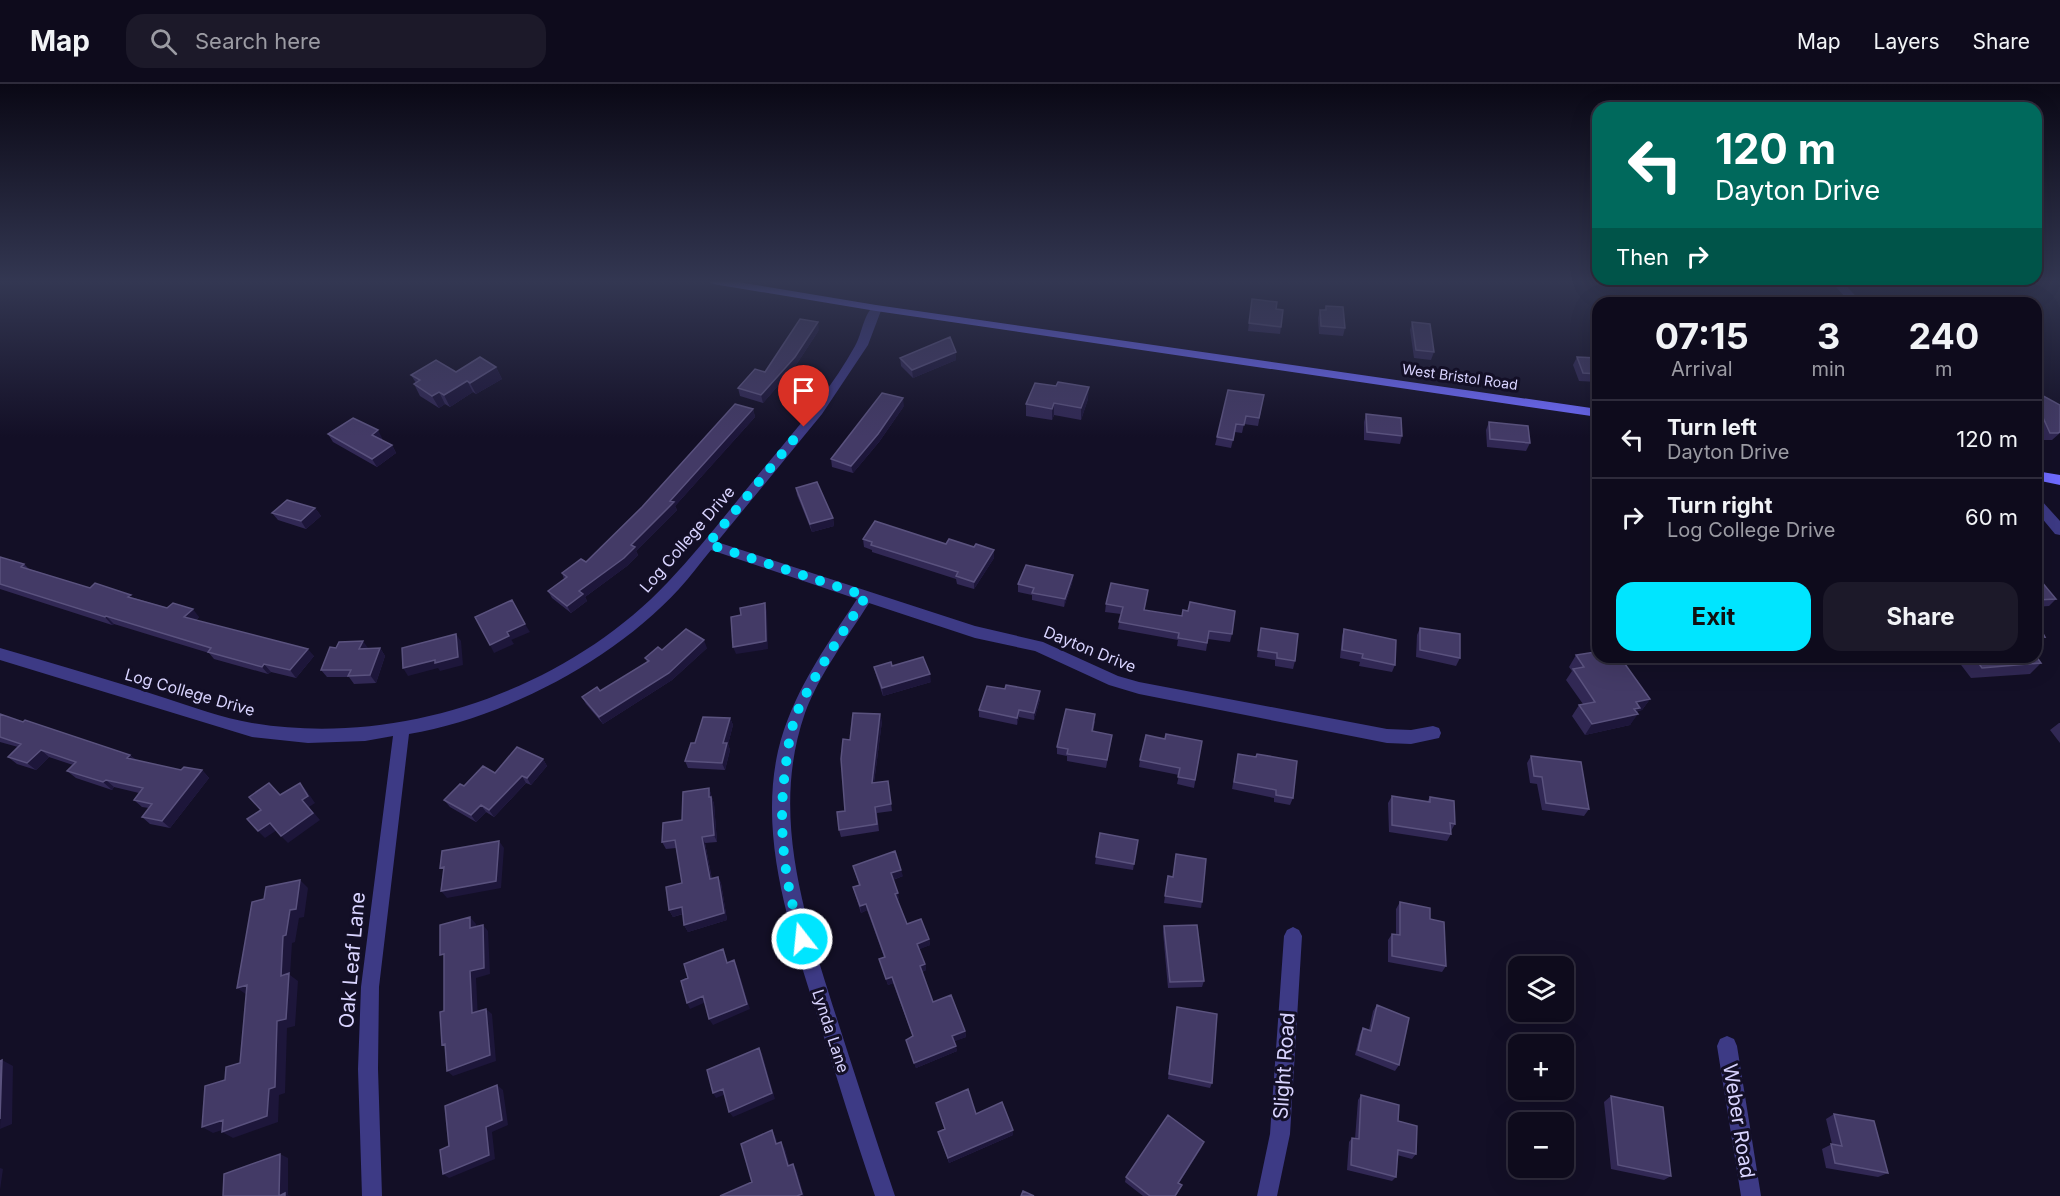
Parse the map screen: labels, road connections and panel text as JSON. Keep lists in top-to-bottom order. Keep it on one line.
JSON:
{"streets":{"main road":["West Bristol Road"],"street":["Log College Drive","Dayton Drive","Oak Leaf Lane","Lynda Lane","Slight Road","Weber Road"]},"crossings":[["Log College Drive","Dayton Drive"],["Log College Drive","Oak Leaf Lane"],["Dayton Drive","Lynda Lane"]],"page":{"header":"Map","search":"Search here","nav":["Map","Layers","Share"],"turn":["120 m","Dayton Drive"],"then":"Then","eta":["07:15","Arrival","3","min","240","m"],"list":[{"name":"Turn left","note":"Dayton Drive","value":"120 m"},{"name":"Turn right","note":"Log College Drive","value":"60 m"}],"buttons":["Exit","Share"],"map_buttons":["+","−"]}}
